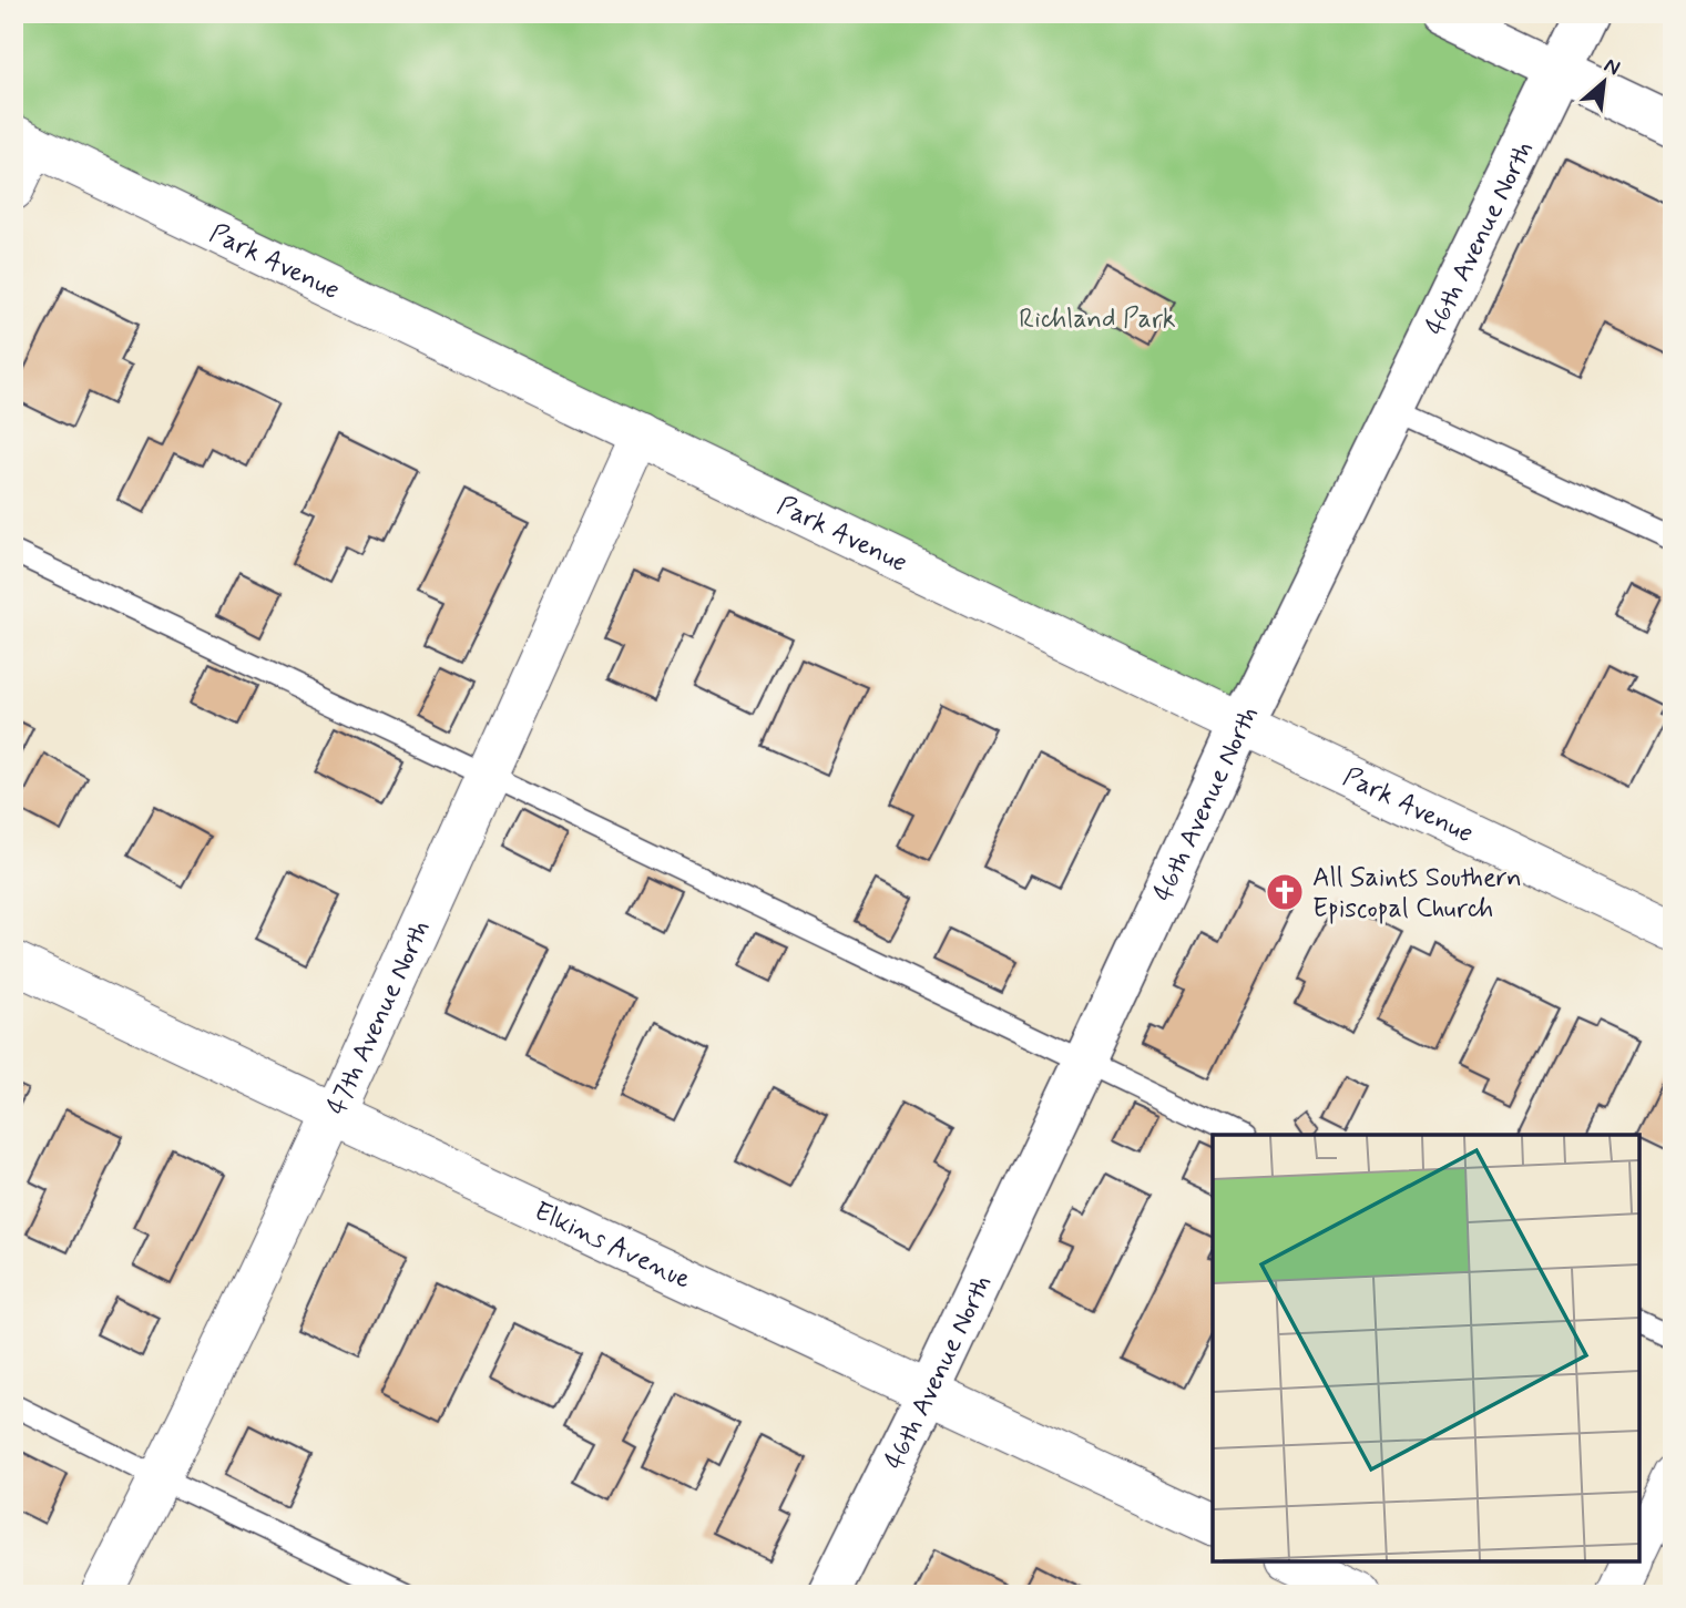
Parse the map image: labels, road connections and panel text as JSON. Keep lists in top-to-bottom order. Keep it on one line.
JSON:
{"streets":{"main road":["46th Avenue North"],"street":["Park Avenue","47th Avenue North","Elkins Avenue"]},"crossings":[["46th Avenue North","Park Avenue"],["46th Avenue North","Elkins Avenue"],["Park Avenue","47th Avenue North"],["47th Avenue North","Elkins Avenue"]],"parks":["Richland Park"],"places":{"church":["All Saints Southern Episcopal Church"]},"north":"top right"}
